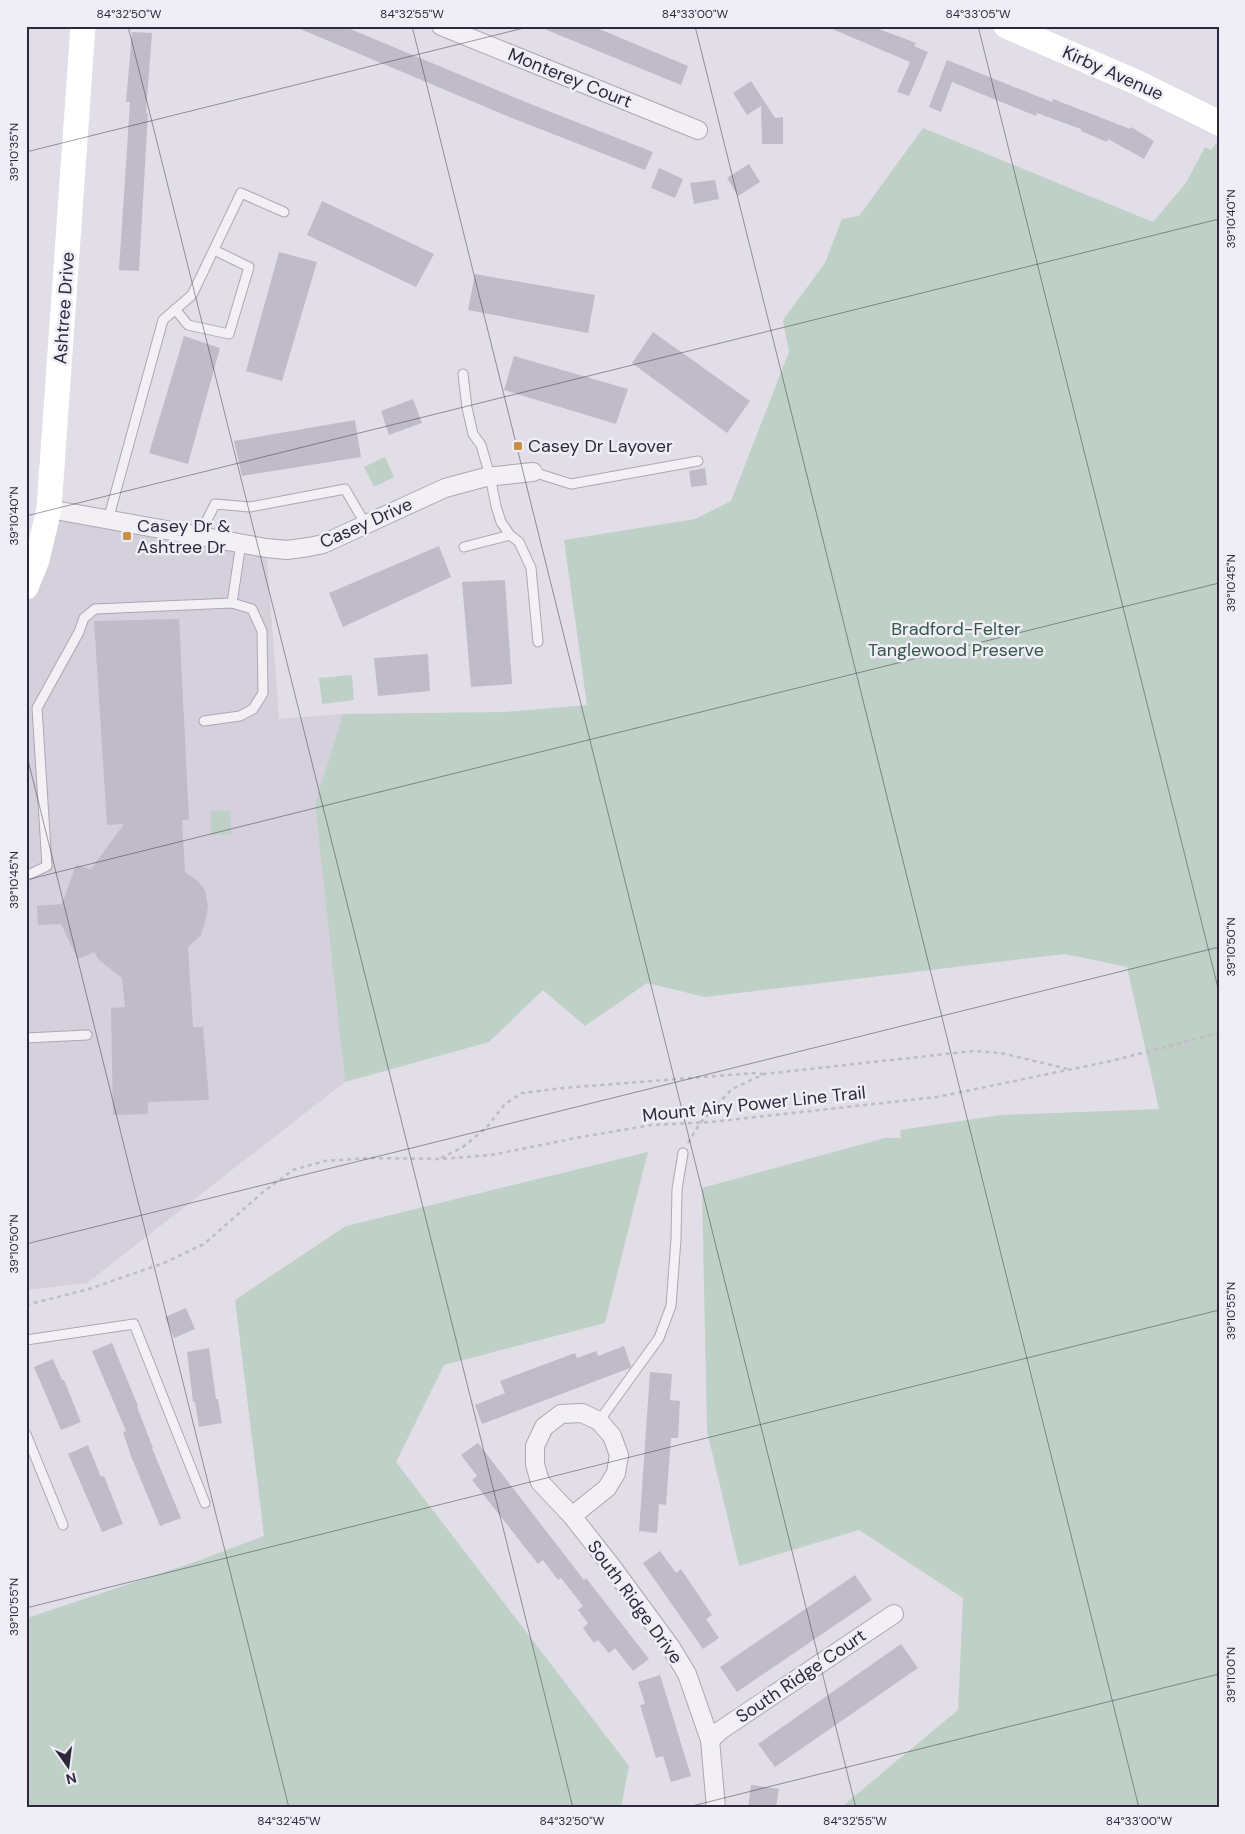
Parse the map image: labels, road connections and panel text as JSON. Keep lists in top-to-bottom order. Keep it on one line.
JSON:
{"streets":{"street":["Kirby Avenue","Monterey Court","Ashtree Drive","Casey Drive","South Ridge Drive","South Ridge Court"],"path":["Mount Airy Power Line Trail"]},"crossings":[["Ashtree Drive","Casey Drive"],["South Ridge Drive","South Ridge Court"]],"parks":["Bradford-Felter Tanglewood Preserve"],"places":{"transit":["Casey Dr Layover","Casey Dr & Ashtree Dr"]},"north":"bottom","coordinates":["84°32'50\"W","84°32'55\"W","84°33'00\"W","84°33'05\"W","39°10'35\"N","39°10'40\"N","39°10'45\"N","39°10'50\"N","39°10'55\"N","39°11'00\"N","84°32'45\"W"]}
